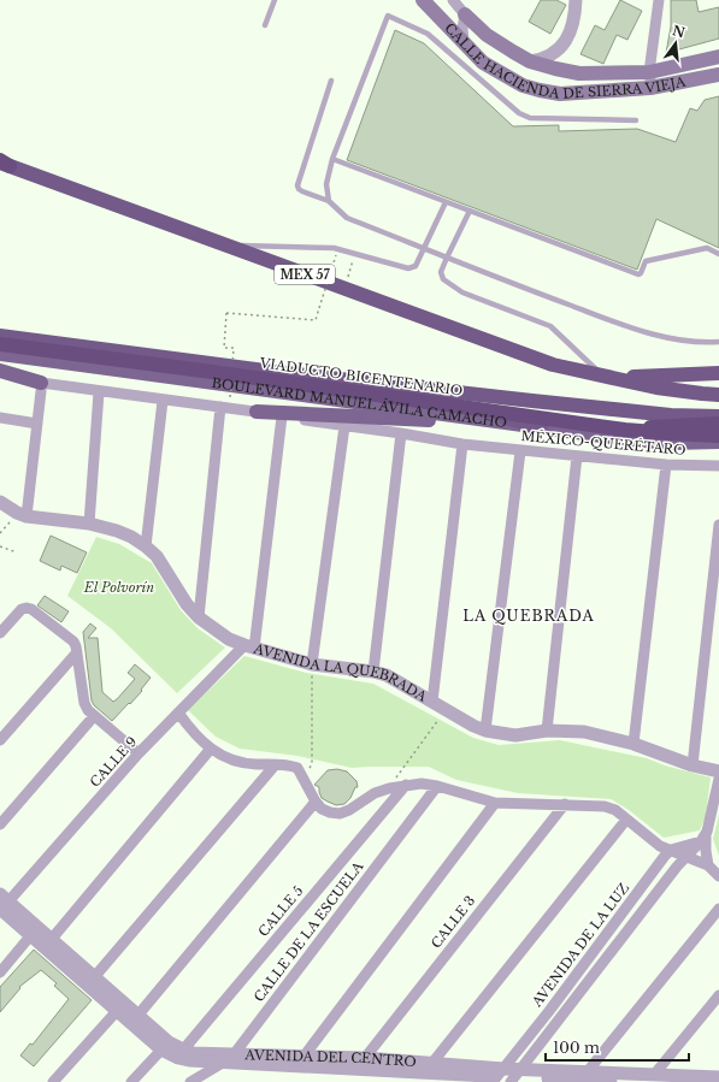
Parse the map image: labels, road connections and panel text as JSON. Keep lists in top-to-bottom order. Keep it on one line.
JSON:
{"streets":{"highway":["MEX 57","VIADUCTO BICENTENARIO"],"main road":["CALLE HACIENDA DE SIERRA VIEJA","BOULEVARD MANUEL ÁVILA CAMACHO"],"street":["MÉXICO-QUERÉTARO","AVENIDA LA QUEBRADA","CALLE 9","CALLE 5","CALLE 3","CALLE DE LA ESCUELA","AVENIDA DE LA LUZ","AVENIDA DEL CENTRO"]},"crossings":[["AVENIDA LA QUEBRADA","CALLE 9"],["CALLE 9","AVENIDA DEL CENTRO"],["CALLE 5","AVENIDA DEL CENTRO"],["CALLE 3","AVENIDA DEL CENTRO"],["CALLE DE LA ESCUELA","AVENIDA DEL CENTRO"],["AVENIDA DE LA LUZ","AVENIDA DEL CENTRO"]],"districts":["LA QUEBRADA"],"parks":["El Polvorín"],"scale_bar":"100 m","north":"top"}
